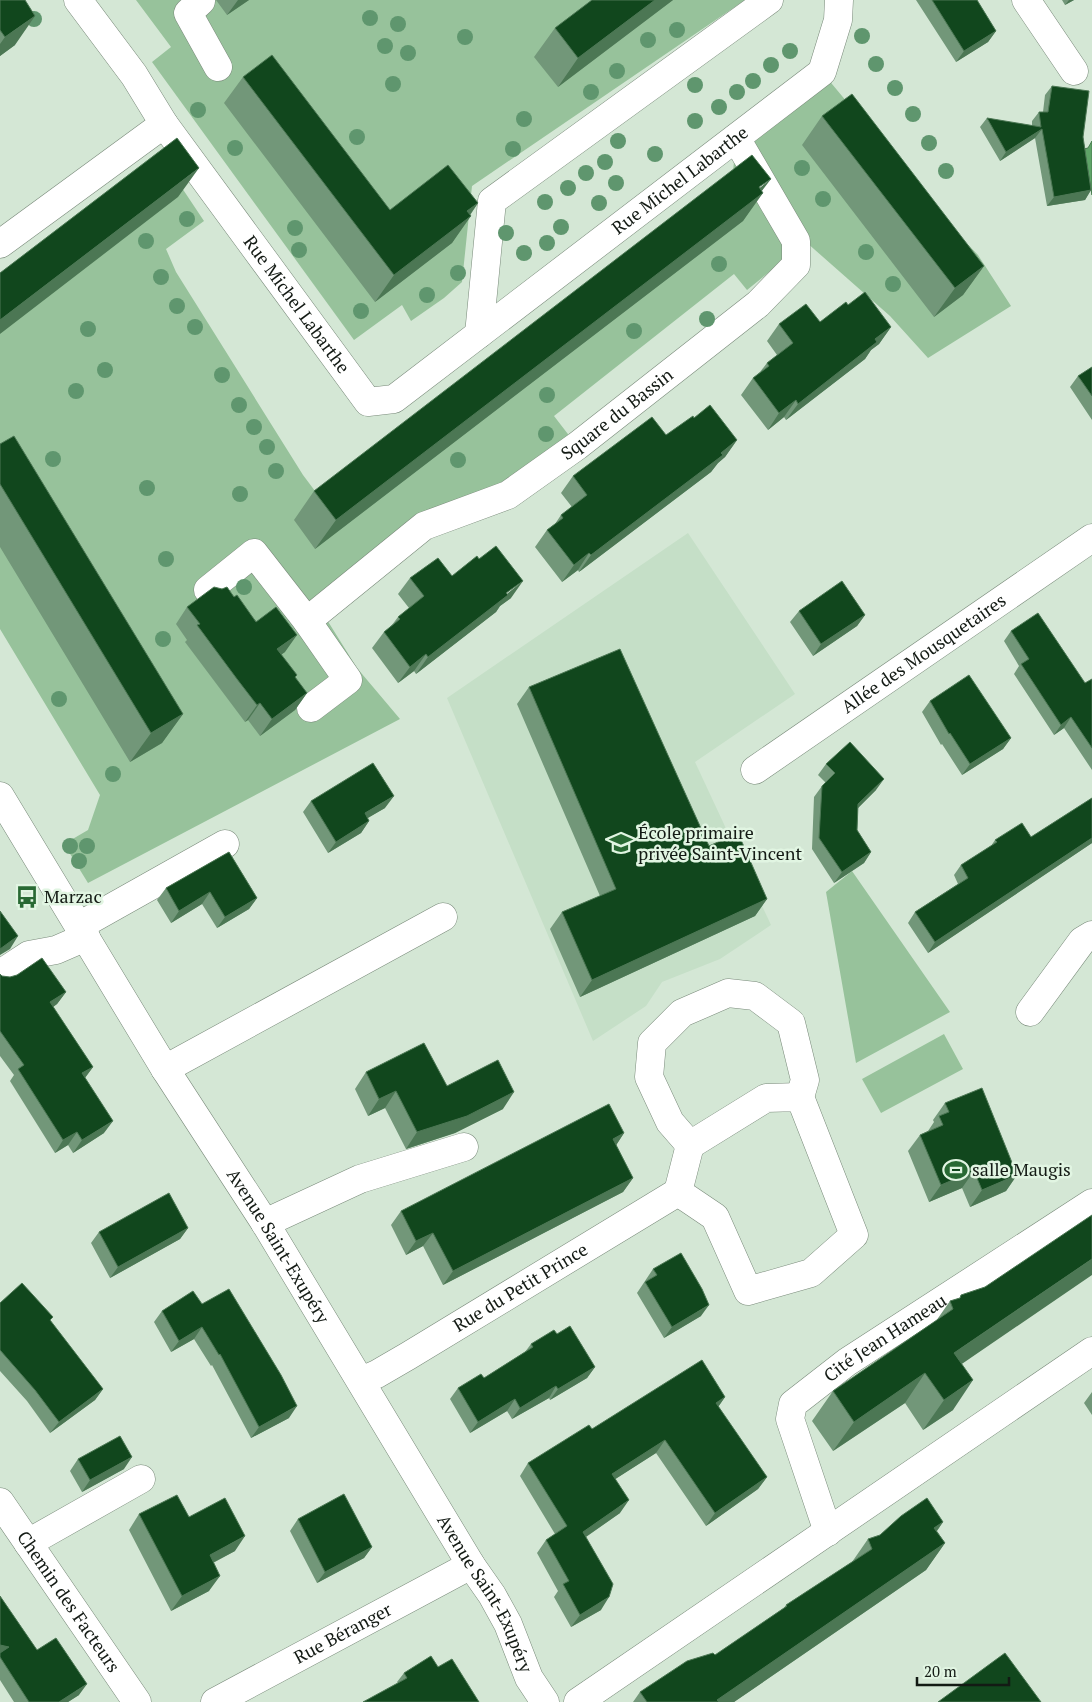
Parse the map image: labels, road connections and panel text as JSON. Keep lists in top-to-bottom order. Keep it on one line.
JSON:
{"streets":{"street":["Rue Michel Labarthe","Square du Bassin","Allée des Mousquetaires","Avenue Saint-Exupéry","Rue du Petit Prince","Cité Jean Hameau","Chemin des Facteurs","Rue Béranger"]},"crossings":[["Rue Michel Labarthe","Square du Bassin"],["Avenue Saint-Exupéry","Rue du Petit Prince"],["Avenue Saint-Exupéry","Rue Béranger"]],"places":{"school or university":["École primaire privée Saint-Vincent"],"bus stop":["Marzac"],"sports":["salle Maugis"]},"scale_bar":"20 m"}
